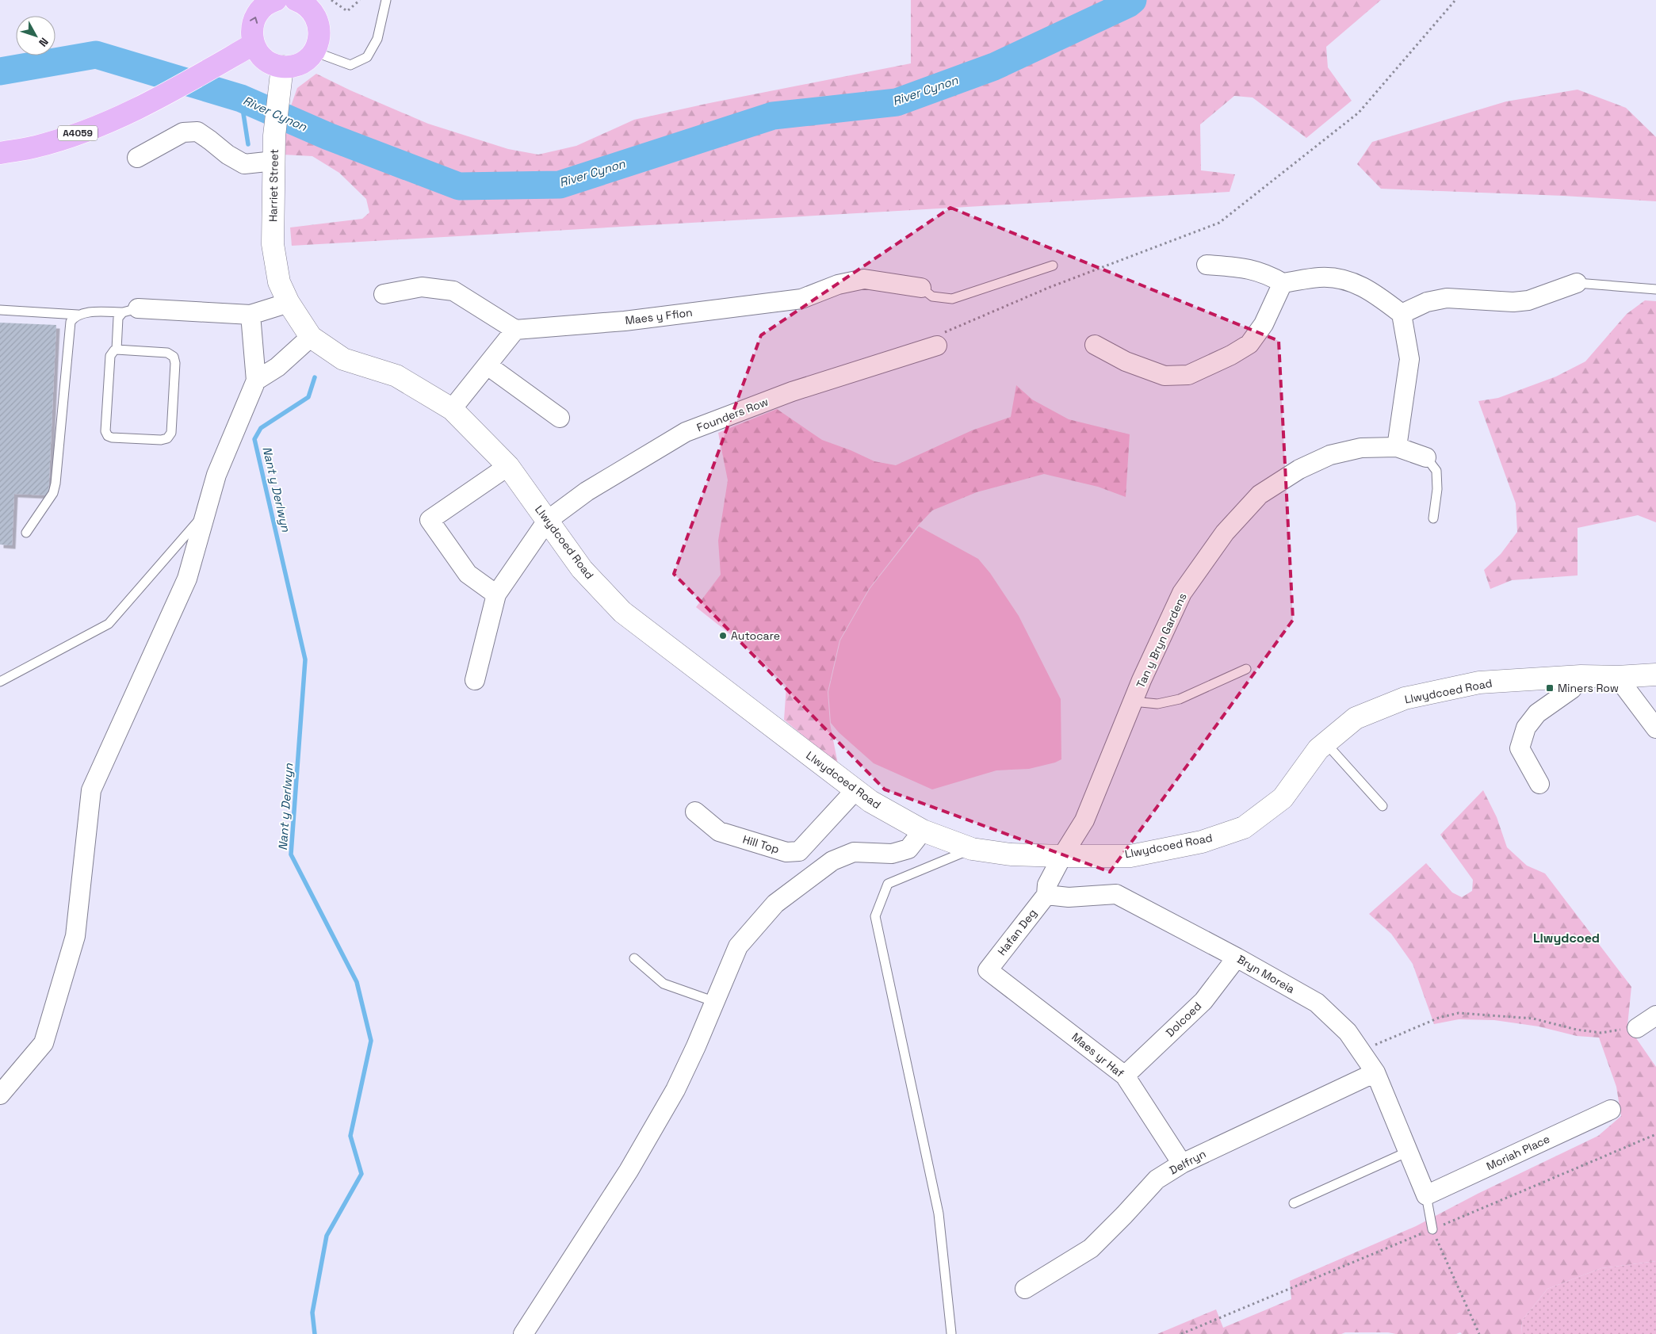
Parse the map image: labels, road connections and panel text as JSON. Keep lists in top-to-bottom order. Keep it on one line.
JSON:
{"streets":{"main road":["A4059","Harriet Street","Llwydcoed Road"],"street":["Maes y Ffion","Founders Row","Tan y Bryn Gardens","Hill Top","Hafan Deg","Bryn Moreia","Dolcoed","Maes yr Haf","Moriah Place","Delfryn"]},"crossings":[["Harriet Street","Llwydcoed Road"],["Founders Row","Llwydcoed Road"],["Llwydcoed Road","Tan y Bryn Gardens"],["Llwydcoed Road","Hill Top"],["Hafan Deg","Bryn Moreia"],["Hafan Deg","Maes yr Haf"],["Bryn Moreia","Dolcoed"],["Bryn Moreia","Moriah Place"],["Bryn Moreia","Delfryn"],["Dolcoed","Maes yr Haf"],["Maes yr Haf","Delfryn"]],"districts":["Llwydcoed"],"water":["River Cynon","Nant y Derlwyn"],"places":{"other":["Autocare"],"transit":["Miners Row"]},"north":"bottom right"}
